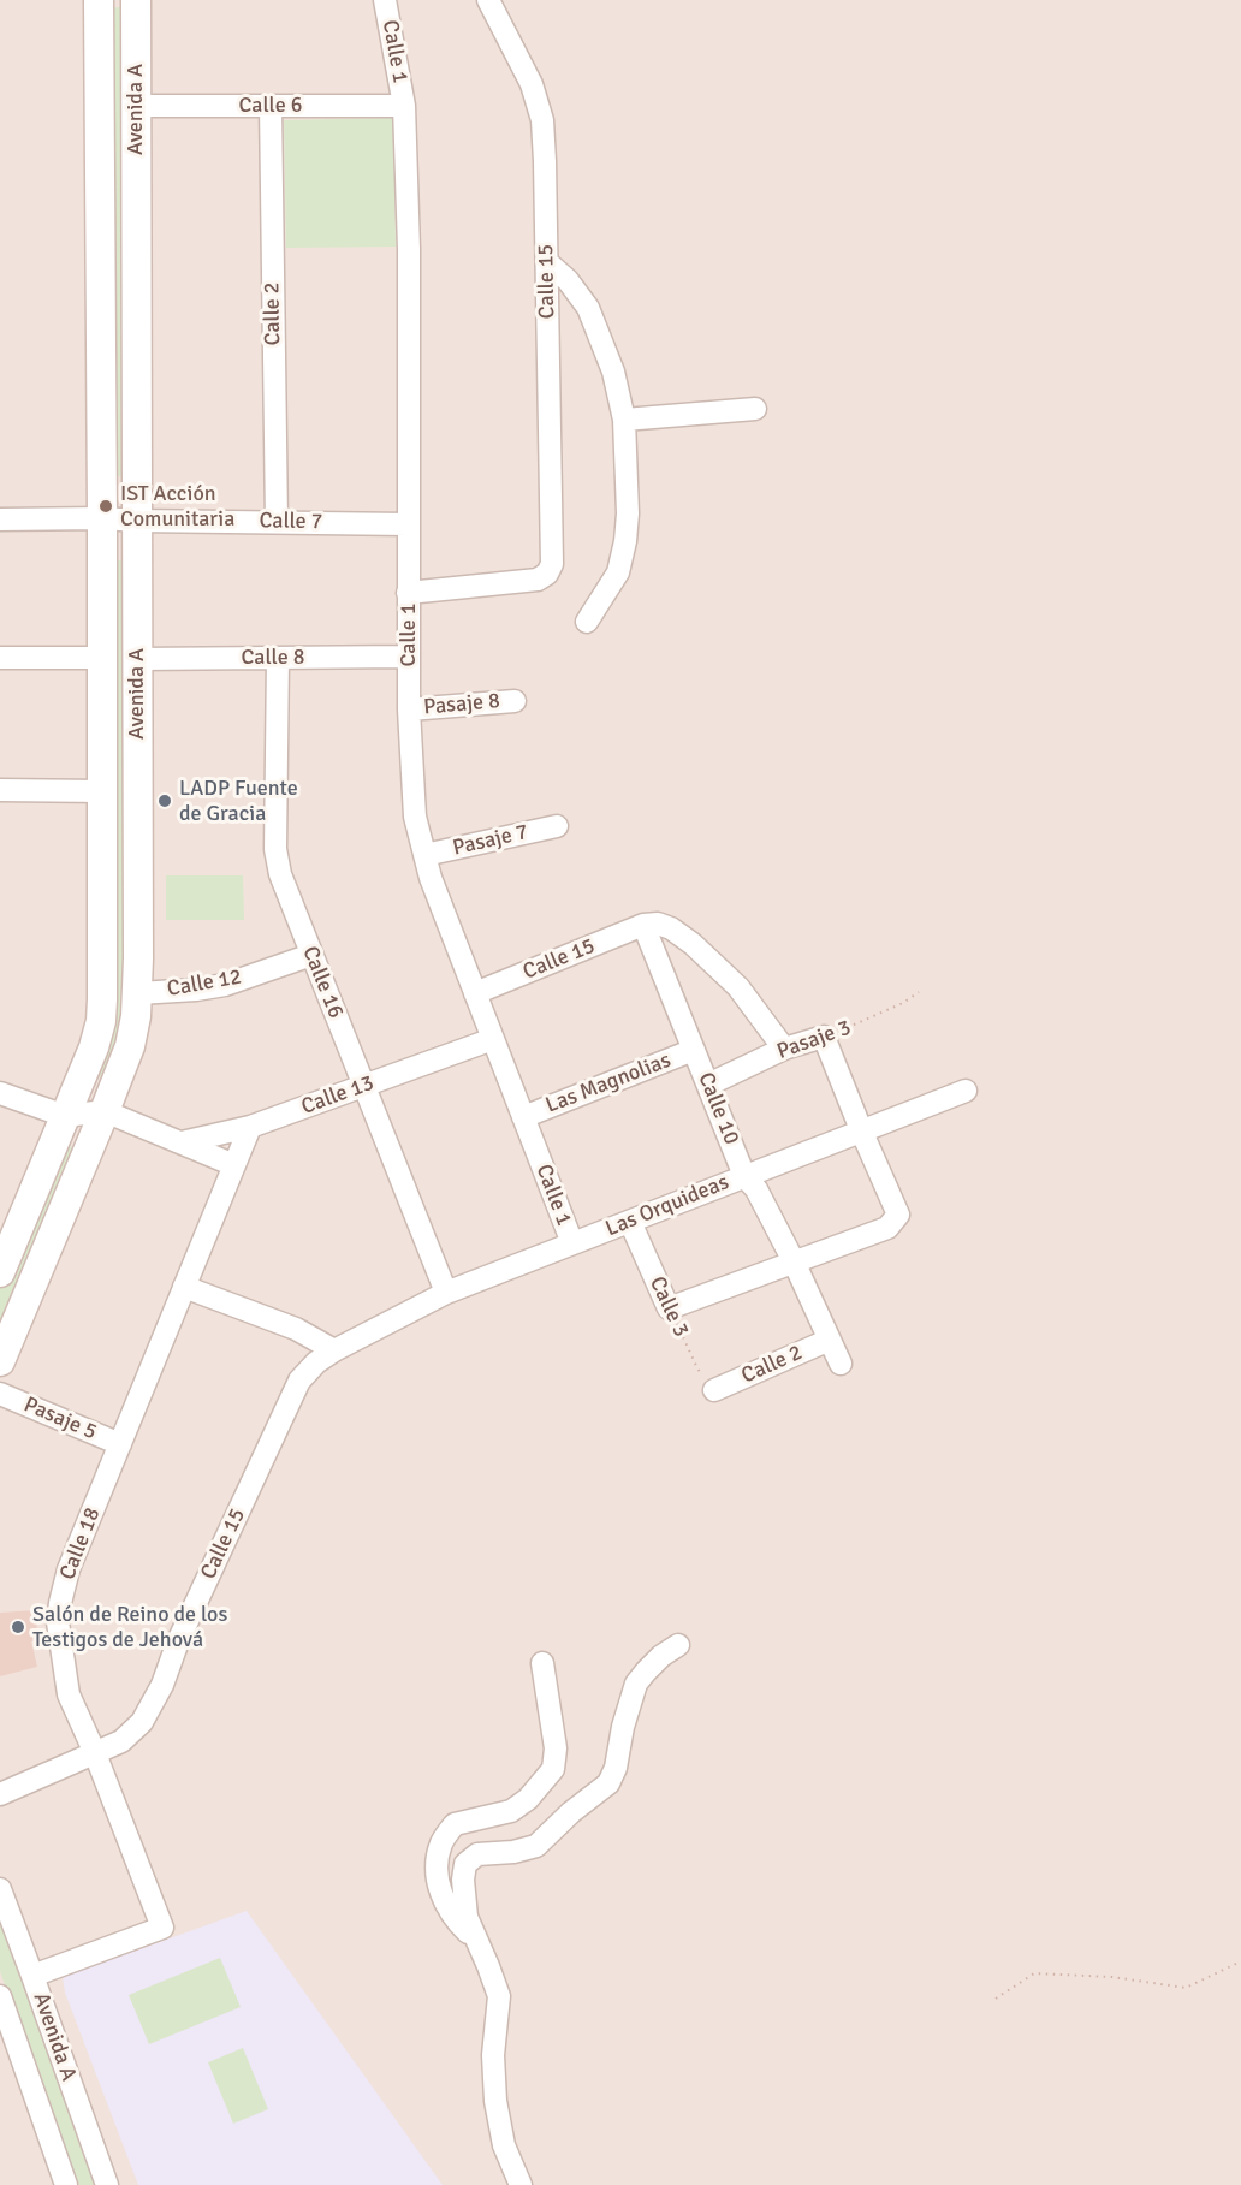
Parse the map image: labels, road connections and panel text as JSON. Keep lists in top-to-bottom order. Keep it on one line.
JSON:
{"streets":{"main road":["Avenida A"],"street":["Calle 1","Calle 6","Calle 15","Calle 2","Calle 7","Calle 8","Pasaje 8","Pasaje 7","Calle 16","Calle 12","Pasaje 3","Las Magnolias","Calle 13","Calle 10","Las Orquideas","Calle 3","Pasaje 5","Calle 18"]},"crossings":[["Calle 1","Calle 6"],["Calle 1","Calle 15"],["Calle 1","Calle 7"],["Calle 1","Calle 8"],["Calle 1","Pasaje 8"],["Calle 1","Pasaje 7"],["Calle 1","Las Magnolias"],["Calle 1","Calle 13"],["Calle 1","Las Orquideas"],["Calle 6","Avenida A"],["Calle 6","Calle 2"],["Avenida A","Calle 7"],["Avenida A","Calle 8"],["Avenida A","Calle 12"],["Avenida A","Calle 18"],["Calle 15","Calle 10"],["Calle 15","Las Orquideas"],["Calle 15","Calle 18"],["Calle 2","Calle 7"],["Calle 2","Calle 10"],["Calle 2","Calle 3"],["Calle 8","Calle 16"],["Calle 16","Calle 12"],["Calle 16","Calle 13"],["Calle 16","Las Orquideas"],["Pasaje 3","Calle 10"],["Las Magnolias","Calle 10"],["Calle 13","Calle 18"],["Calle 10","Las Orquideas"],["Las Orquideas","Calle 3"],["Pasaje 5","Calle 18"]],"places":["IST Acción Comunitaria","LADP Fuente de Gracia","Salón de Reino de los Testigos de Jehová"]}
